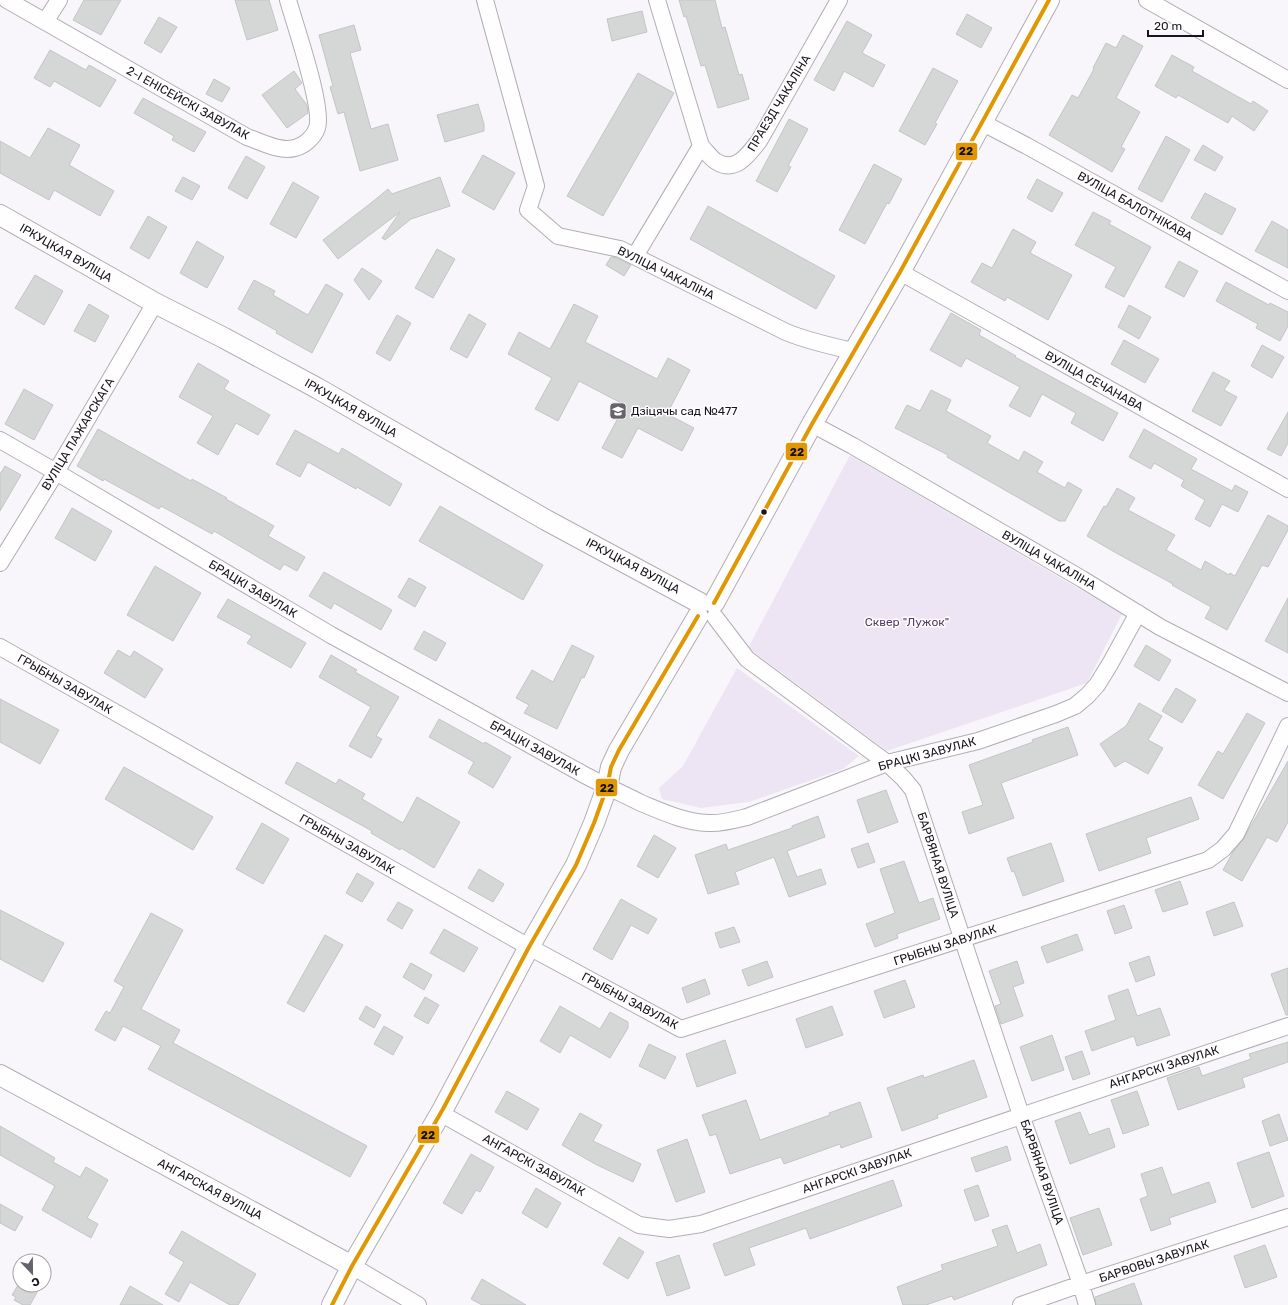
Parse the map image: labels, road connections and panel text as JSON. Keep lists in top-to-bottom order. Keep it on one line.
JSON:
{"streets":{"street":["2-І ЕНІСЕЙСКІ ЗАВУЛАК","ПРАЕЗД ЧАКАЛІНА","ВУЛІЦА БАЛОТНІКАВА","ІРКУЦКАЯ ВУЛІЦА","ВУЛІЦА ЧАКАЛІНА","ВУЛІЦА СЕЧАНАВА","ВУЛІЦА ПАЖАРСКАГА","БРАЦКІ ЗАВУЛАК","ГРЫБНЫ ЗАВУЛАК","БАРВЯНАЯ ВУЛІЦА","АНГАРСКІ ЗАВУЛАК","АНГАРСКАЯ ВУЛІЦА","БАРВОВЫ ЗАВУЛАК"]},"crossings":[["ІРКУЦКАЯ ВУЛІЦА","ВУЛІЦА ПАЖАРСКАГА"],["ІРКУЦКАЯ ВУЛІЦА","БАРВЯНАЯ ВУЛІЦА"],["ВУЛІЦА ЧАКАЛІНА","БРАЦКІ ЗАВУЛАК"],["ВУЛІЦА ПАЖАРСКАГА","БРАЦКІ ЗАВУЛАК"],["БРАЦКІ ЗАВУЛАК","БАРВЯНАЯ ВУЛІЦА"],["ГРЫБНЫ ЗАВУЛАК","БАРВЯНАЯ ВУЛІЦА"],["БАРВЯНАЯ ВУЛІЦА","АНГАРСКІ ЗАВУЛАК"],["БАРВЯНАЯ ВУЛІЦА","БАРВОВЫ ЗАВУЛАК"]],"parks":["Сквер \"Лужок\""],"places":{"school or university":["Дзіцячы сад №477"]},"lines":["transit line 22"],"scale_bar":"20 m","north":"bottom"}
